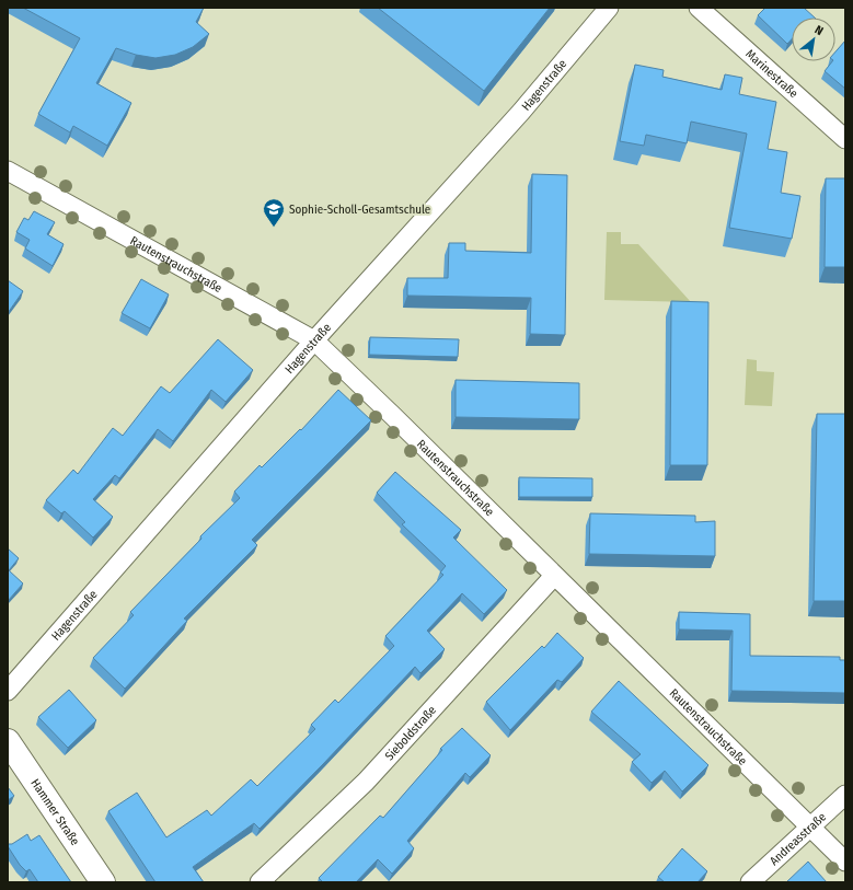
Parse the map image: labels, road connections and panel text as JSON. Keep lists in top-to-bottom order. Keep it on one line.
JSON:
{"streets":{"main road":["Hammer Straße"],"street":["Marinestraße","Hagenstraße","Rautenstrauchstraße","Sieboldstraße","Andreasstraße"]},"crossings":[["Hagenstraße","Rautenstrauchstraße"],["Rautenstrauchstraße","Sieboldstraße"],["Rautenstrauchstraße","Andreasstraße"]],"places":{"school or university":["Sophie-Scholl-Gesamtschule"]},"north":"top right"}
